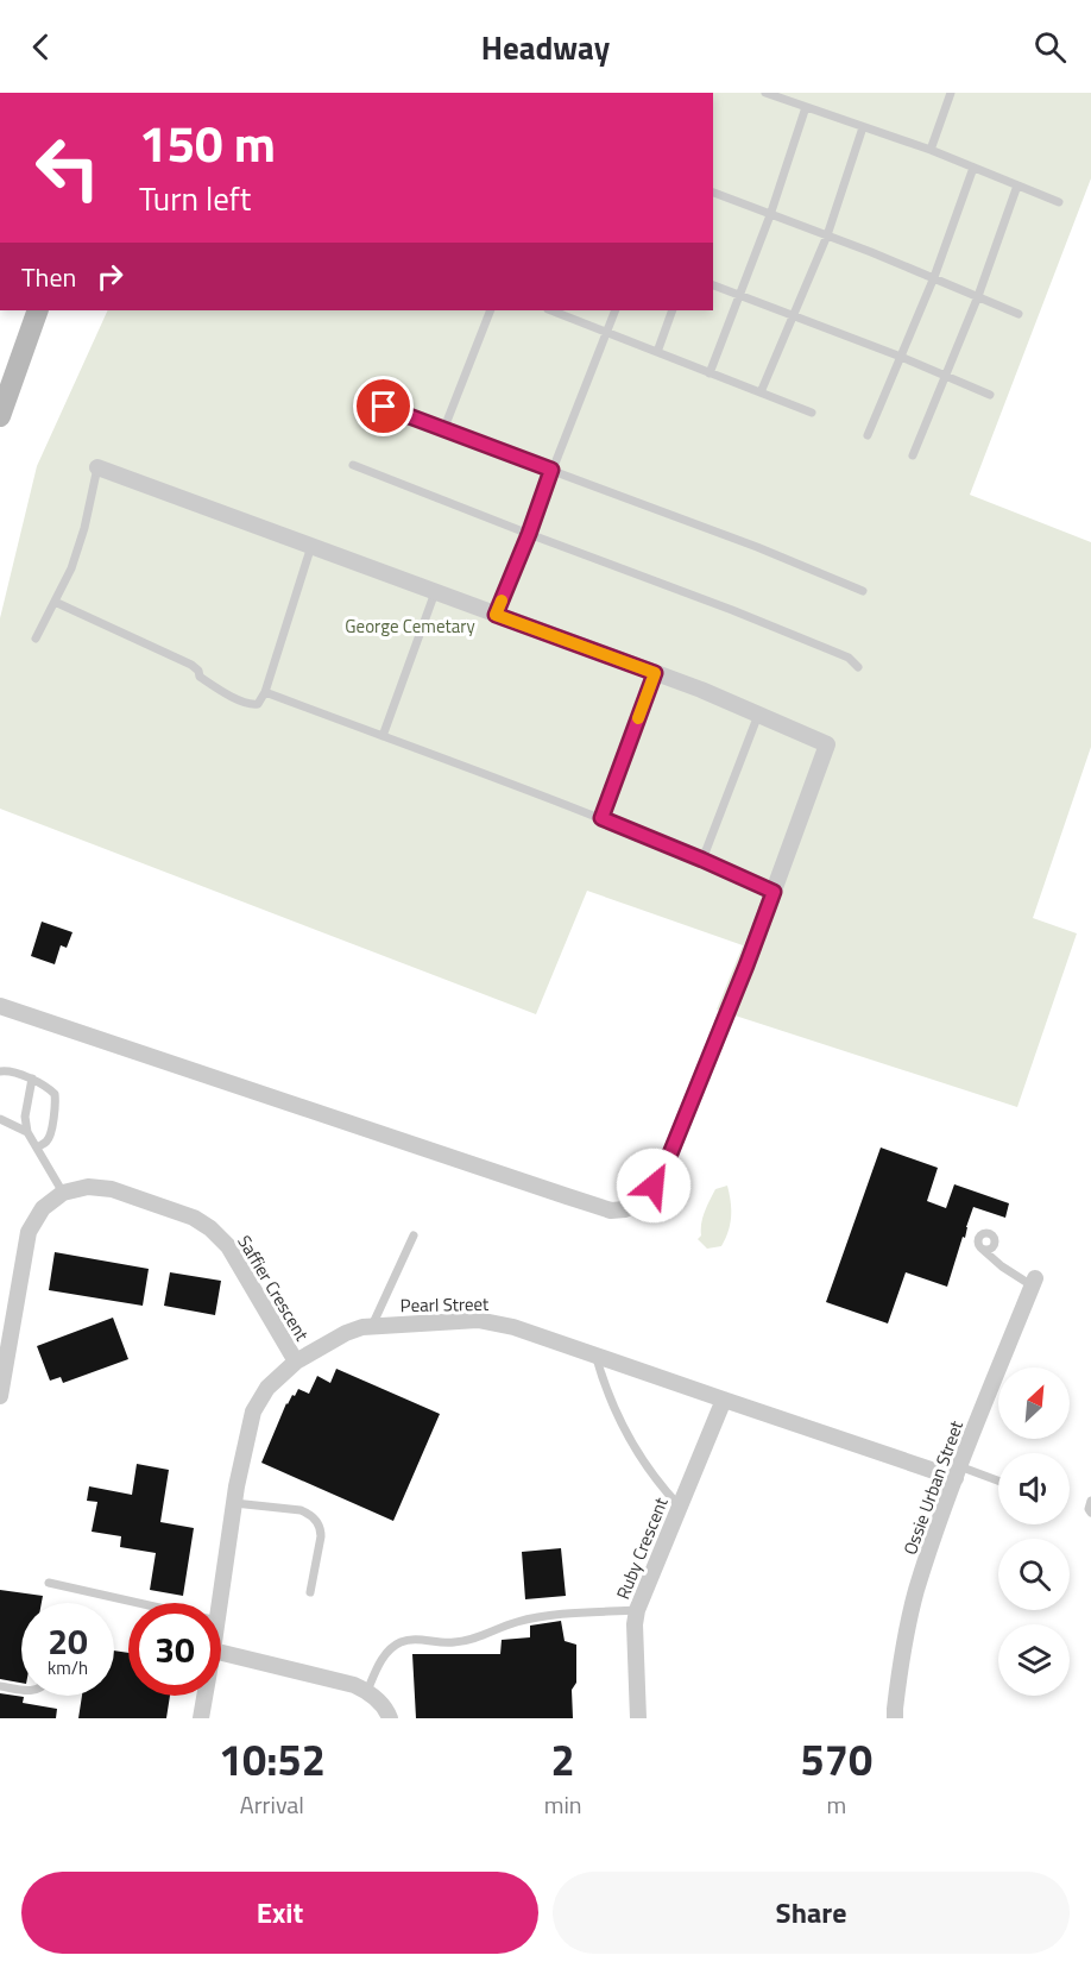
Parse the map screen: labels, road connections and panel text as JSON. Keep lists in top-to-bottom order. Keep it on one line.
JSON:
{"streets":{"street":["Saffier Crescent","Pearl Street","Ossie Urban Street","Ruby Crescent"]},"crossings":[["Saffier Crescent","Pearl Street"],["Pearl Street","Ossie Urban Street"],["Pearl Street","Ruby Crescent"]],"parks":["George Cemetary"],"north":"top right","page":{"header":"Headway","turn":["150 m","Turn left"],"then":"Then","speed":"20 km/h","limit":"30","eta":["10:52","Arrival","2","min","570","m"],"buttons":["Exit","Share"]}}
